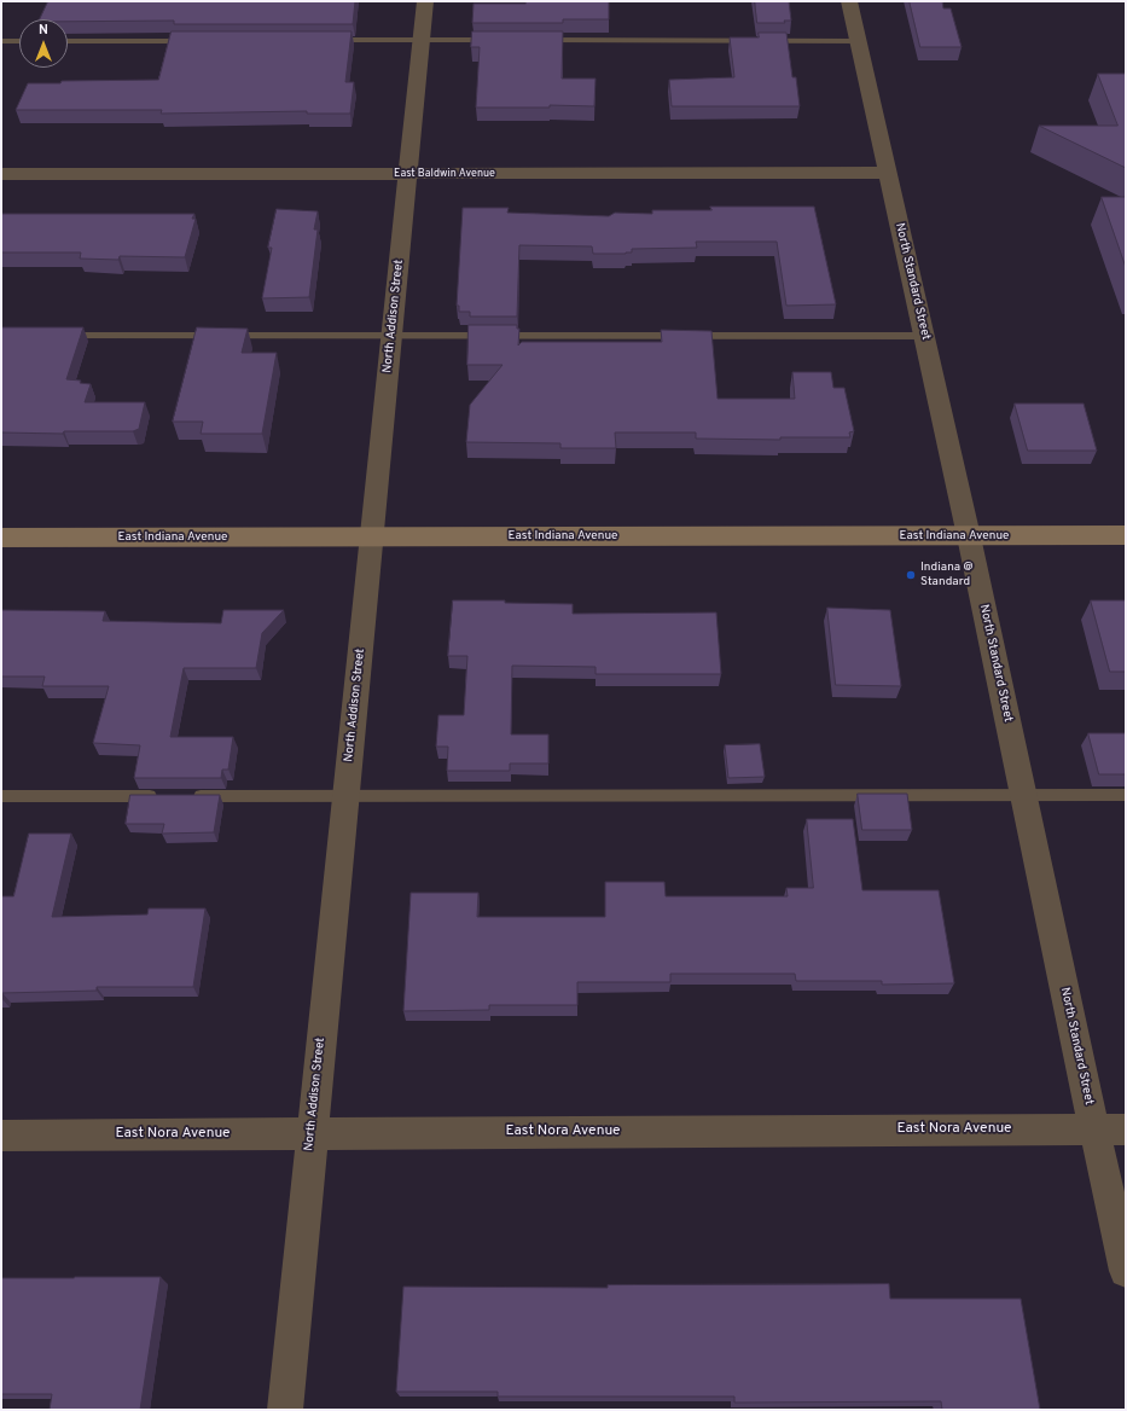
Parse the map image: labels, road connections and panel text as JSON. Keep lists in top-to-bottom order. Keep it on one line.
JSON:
{"streets":{"main road":["East Indiana Avenue"],"street":["East Baldwin Avenue","North Standard Street","North Addison Street","East Nora Avenue"]},"crossings":[["East Baldwin Avenue","North Standard Street"],["East Baldwin Avenue","North Addison Street"],["North Standard Street","East Indiana Avenue"],["North Standard Street","East Nora Avenue"],["North Addison Street","East Indiana Avenue"],["North Addison Street","East Nora Avenue"]],"places":["Indiana @ Standard"],"north":"top"}
